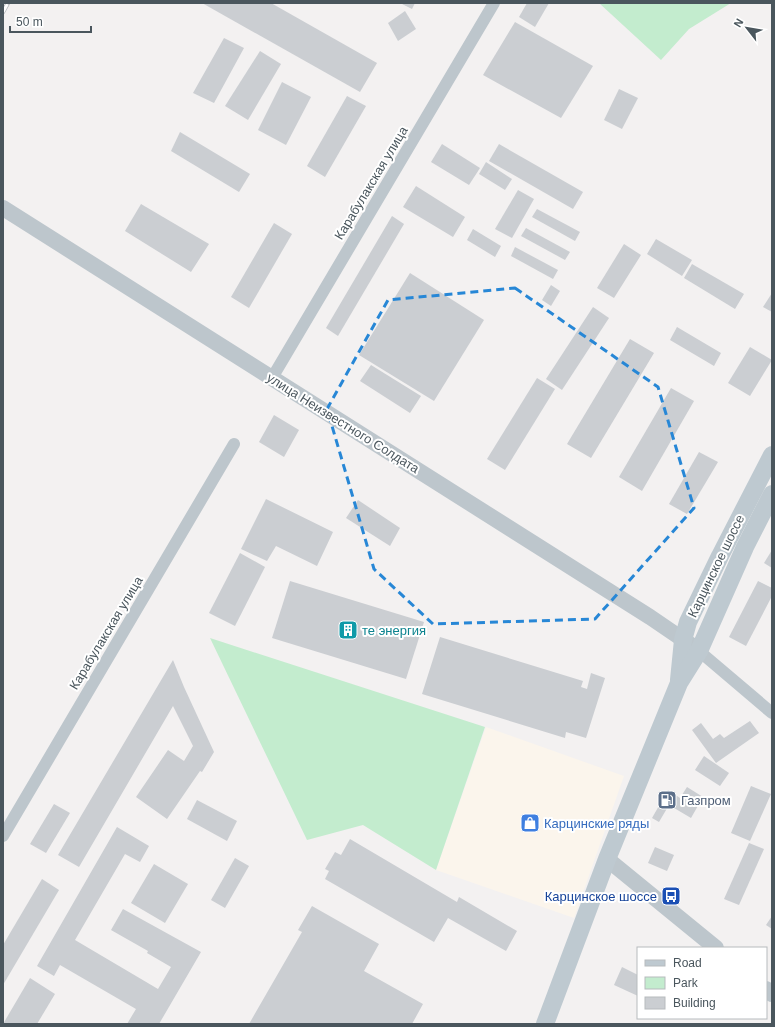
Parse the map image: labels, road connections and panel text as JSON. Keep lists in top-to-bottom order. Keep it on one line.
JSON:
{"streets":{"main road":["Карцинское шоссе"],"street":["Карабулакская улица","улица Неизвестного Солдата"]},"crossings":[["Карабулакская улица","улица Неизвестного Солдата"],["улица Неизвестного Солдата","Карцинское шоссе"]],"places":{"building":["те энергия"],"fuel station":["Газпром"],"shop":["Карцинские ряды"],"bus stop":["Карцинское шоссе"]},"legend":["Road","Park","Building"],"scale_bar":"50 m","north":"top left"}
